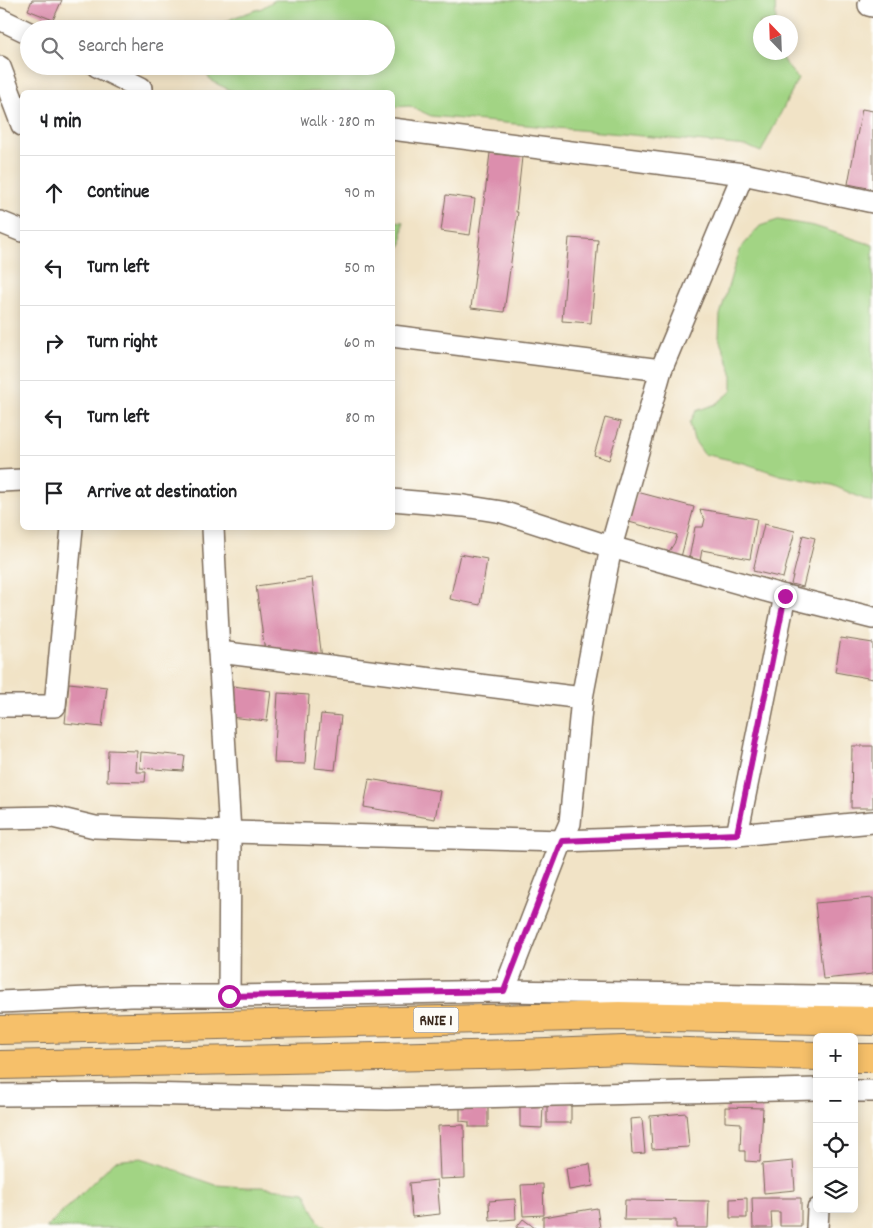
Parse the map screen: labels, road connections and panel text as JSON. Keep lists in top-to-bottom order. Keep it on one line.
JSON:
{"streets":{"highway":["RNIE 1"]},"north":"top left","page":{"search":"Search here","heading":["4 min","Walk · 280 m"],"list":[["Continue","90 m"],["Turn left","50 m"],["Turn right","60 m"],["Turn left","80 m"],"Arrive at destination"],"map_buttons":["+","−"]}}
